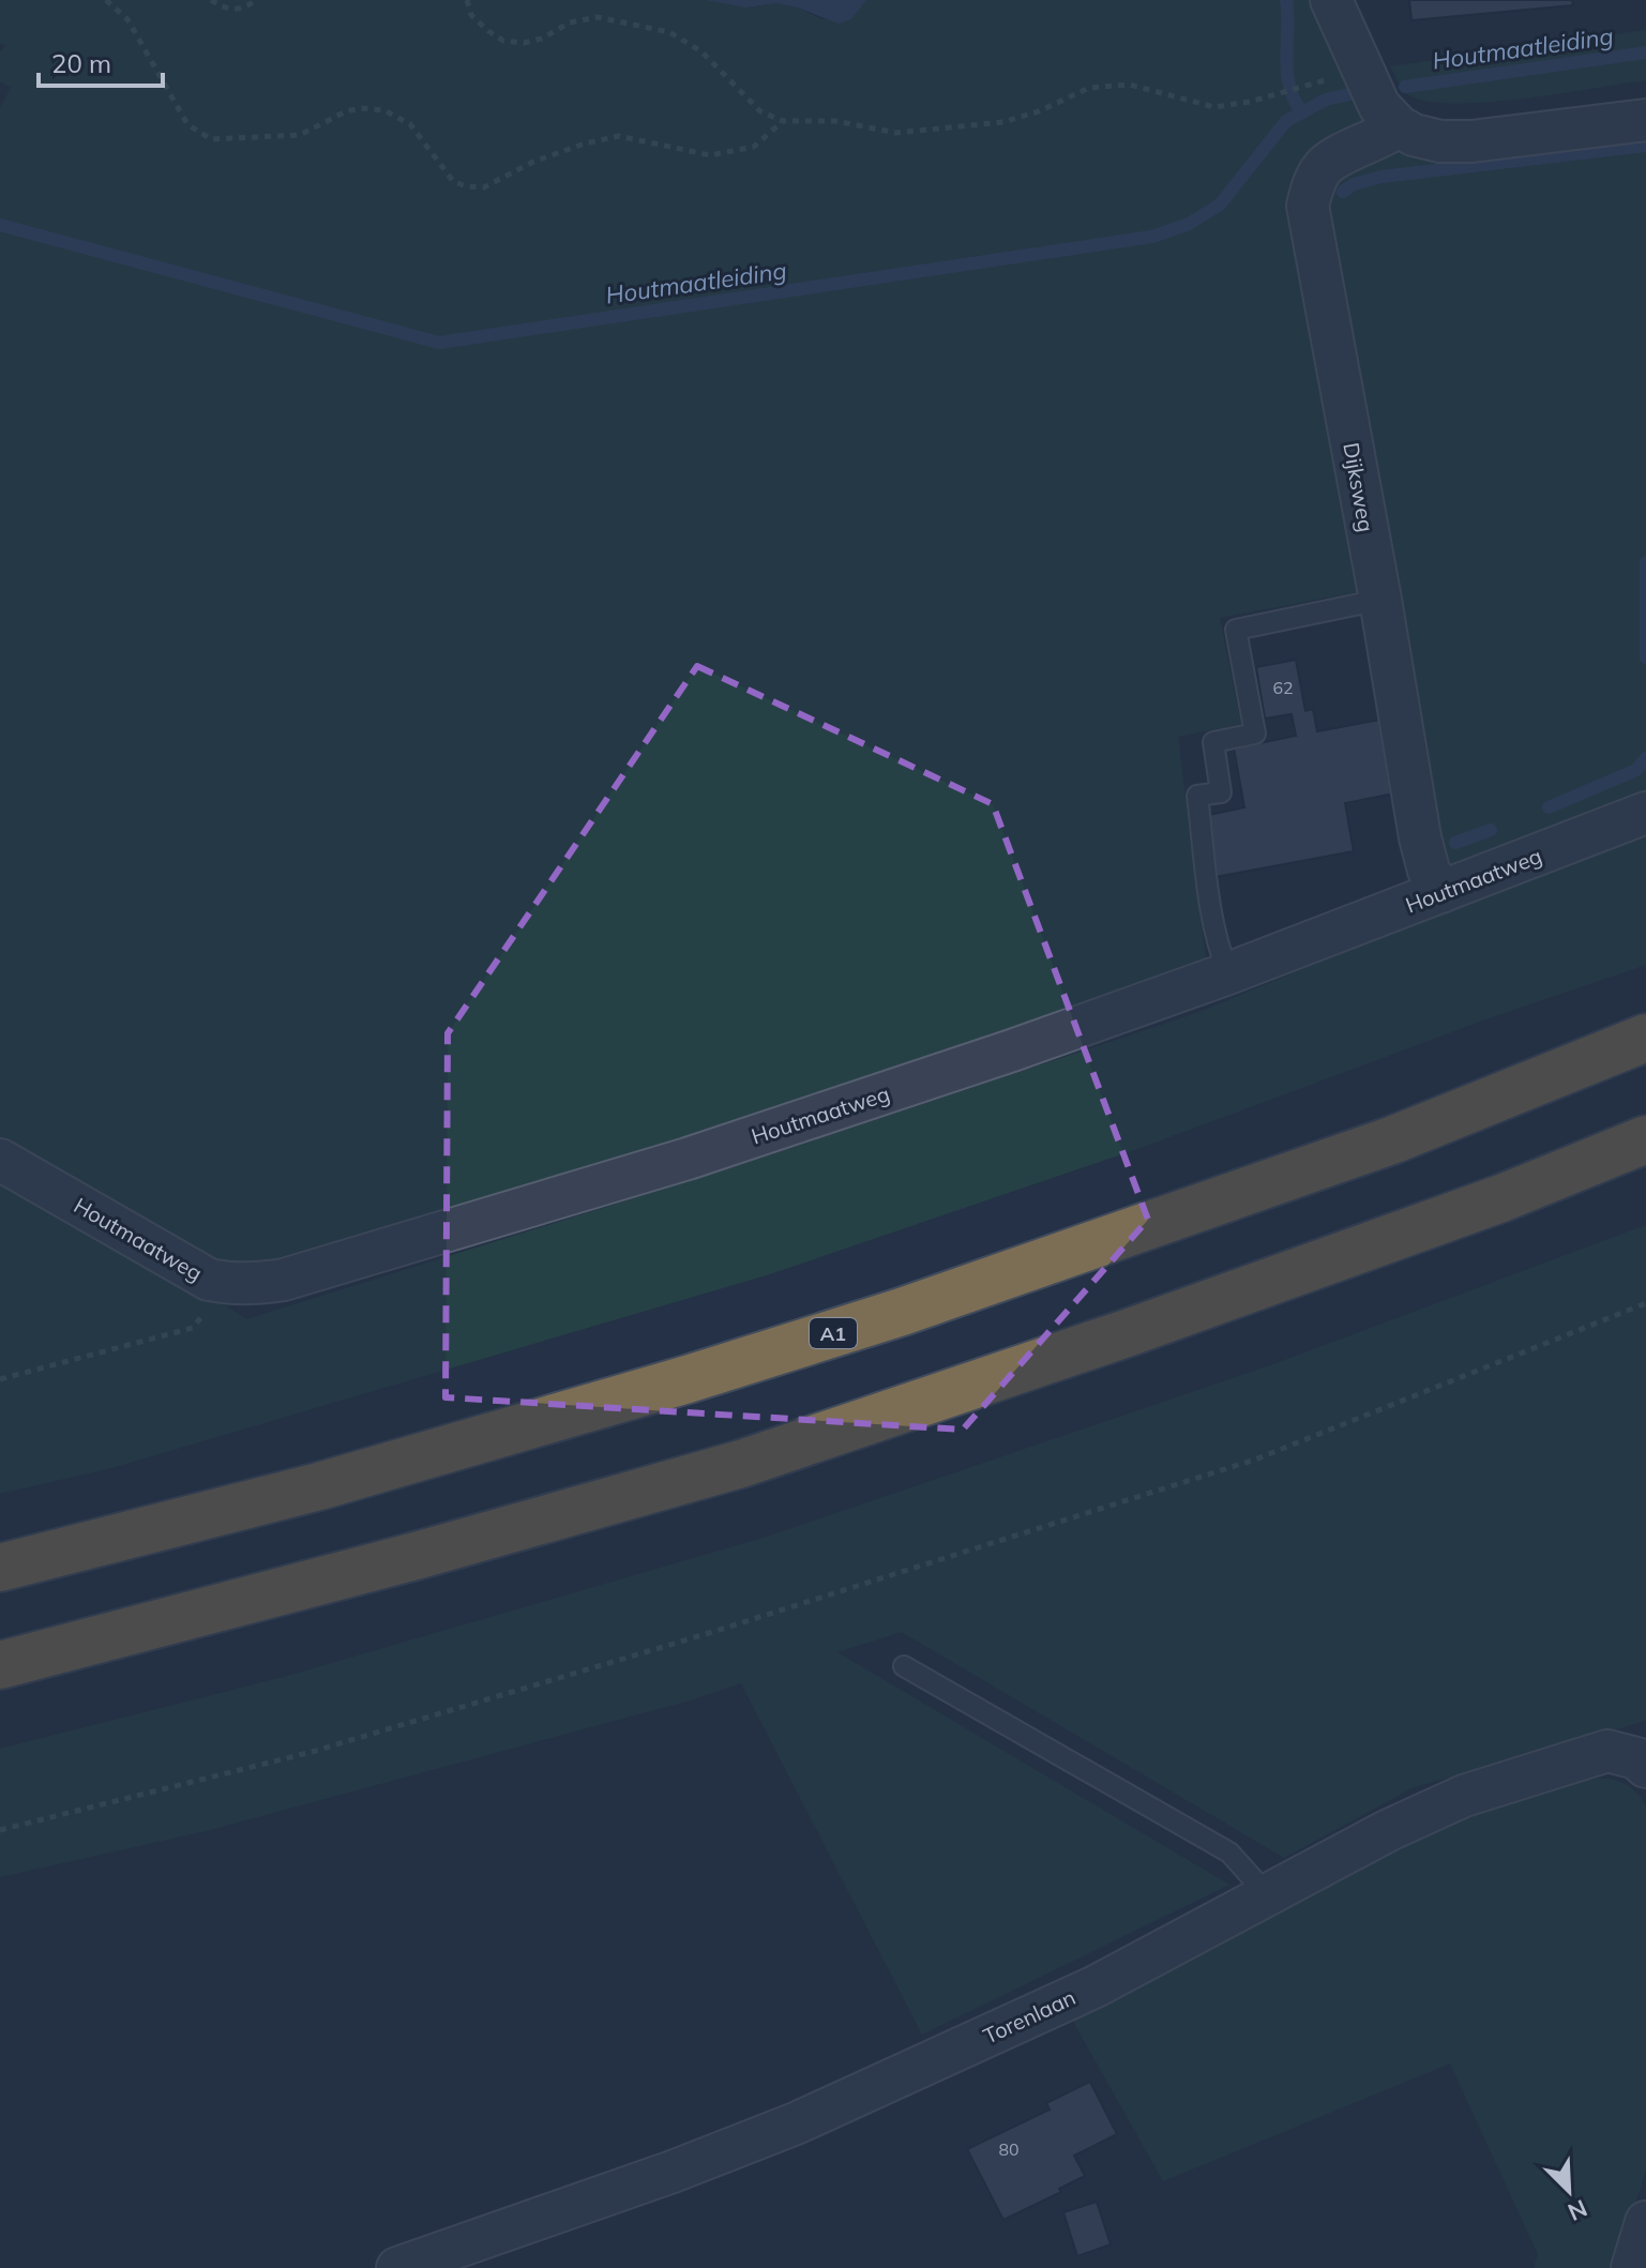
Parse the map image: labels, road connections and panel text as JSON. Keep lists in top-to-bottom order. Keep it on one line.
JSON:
{"streets":{"highway":["A1"],"street":["Dijksweg","Houtmaatweg","Torenlaan"]},"crossings":[["Dijksweg","Houtmaatweg"]],"water":["Houtmaatleiding"],"house_numbers":["62","80"],"scale_bar":"20 m","north":"bottom right"}
